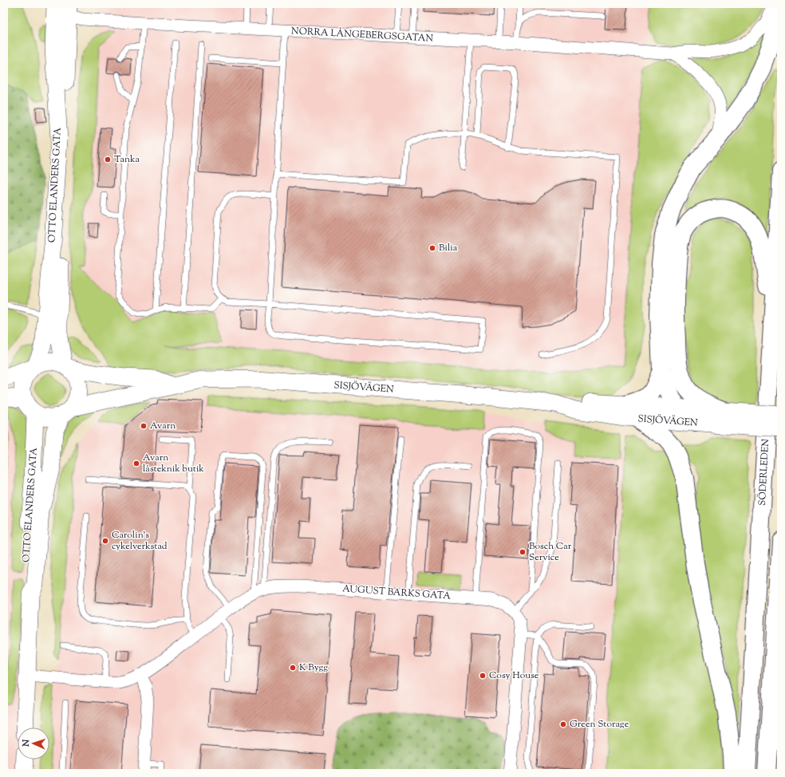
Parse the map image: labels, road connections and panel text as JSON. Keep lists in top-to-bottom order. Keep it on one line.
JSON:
{"streets":{"highway":["SÖDERLEDEN"],"street":["NORRA LÅNGEBERGSGATAN","OTTO ELANDERS GATA","SISJÖVÄGEN","AUGUST BARKS GATA"]},"crossings":[["NORRA LÅNGEBERGSGATAN","OTTO ELANDERS GATA"],["OTTO ELANDERS GATA","SISJÖVÄGEN"],["OTTO ELANDERS GATA","AUGUST BARKS GATA"]],"places":["Tanka","Bilia","Avarn","Avarn låsteknik butik","Carolin's cykelverkstad","Bosch Car Service","K Bygg","Cosy House","Green Storage"],"north":"left"}
